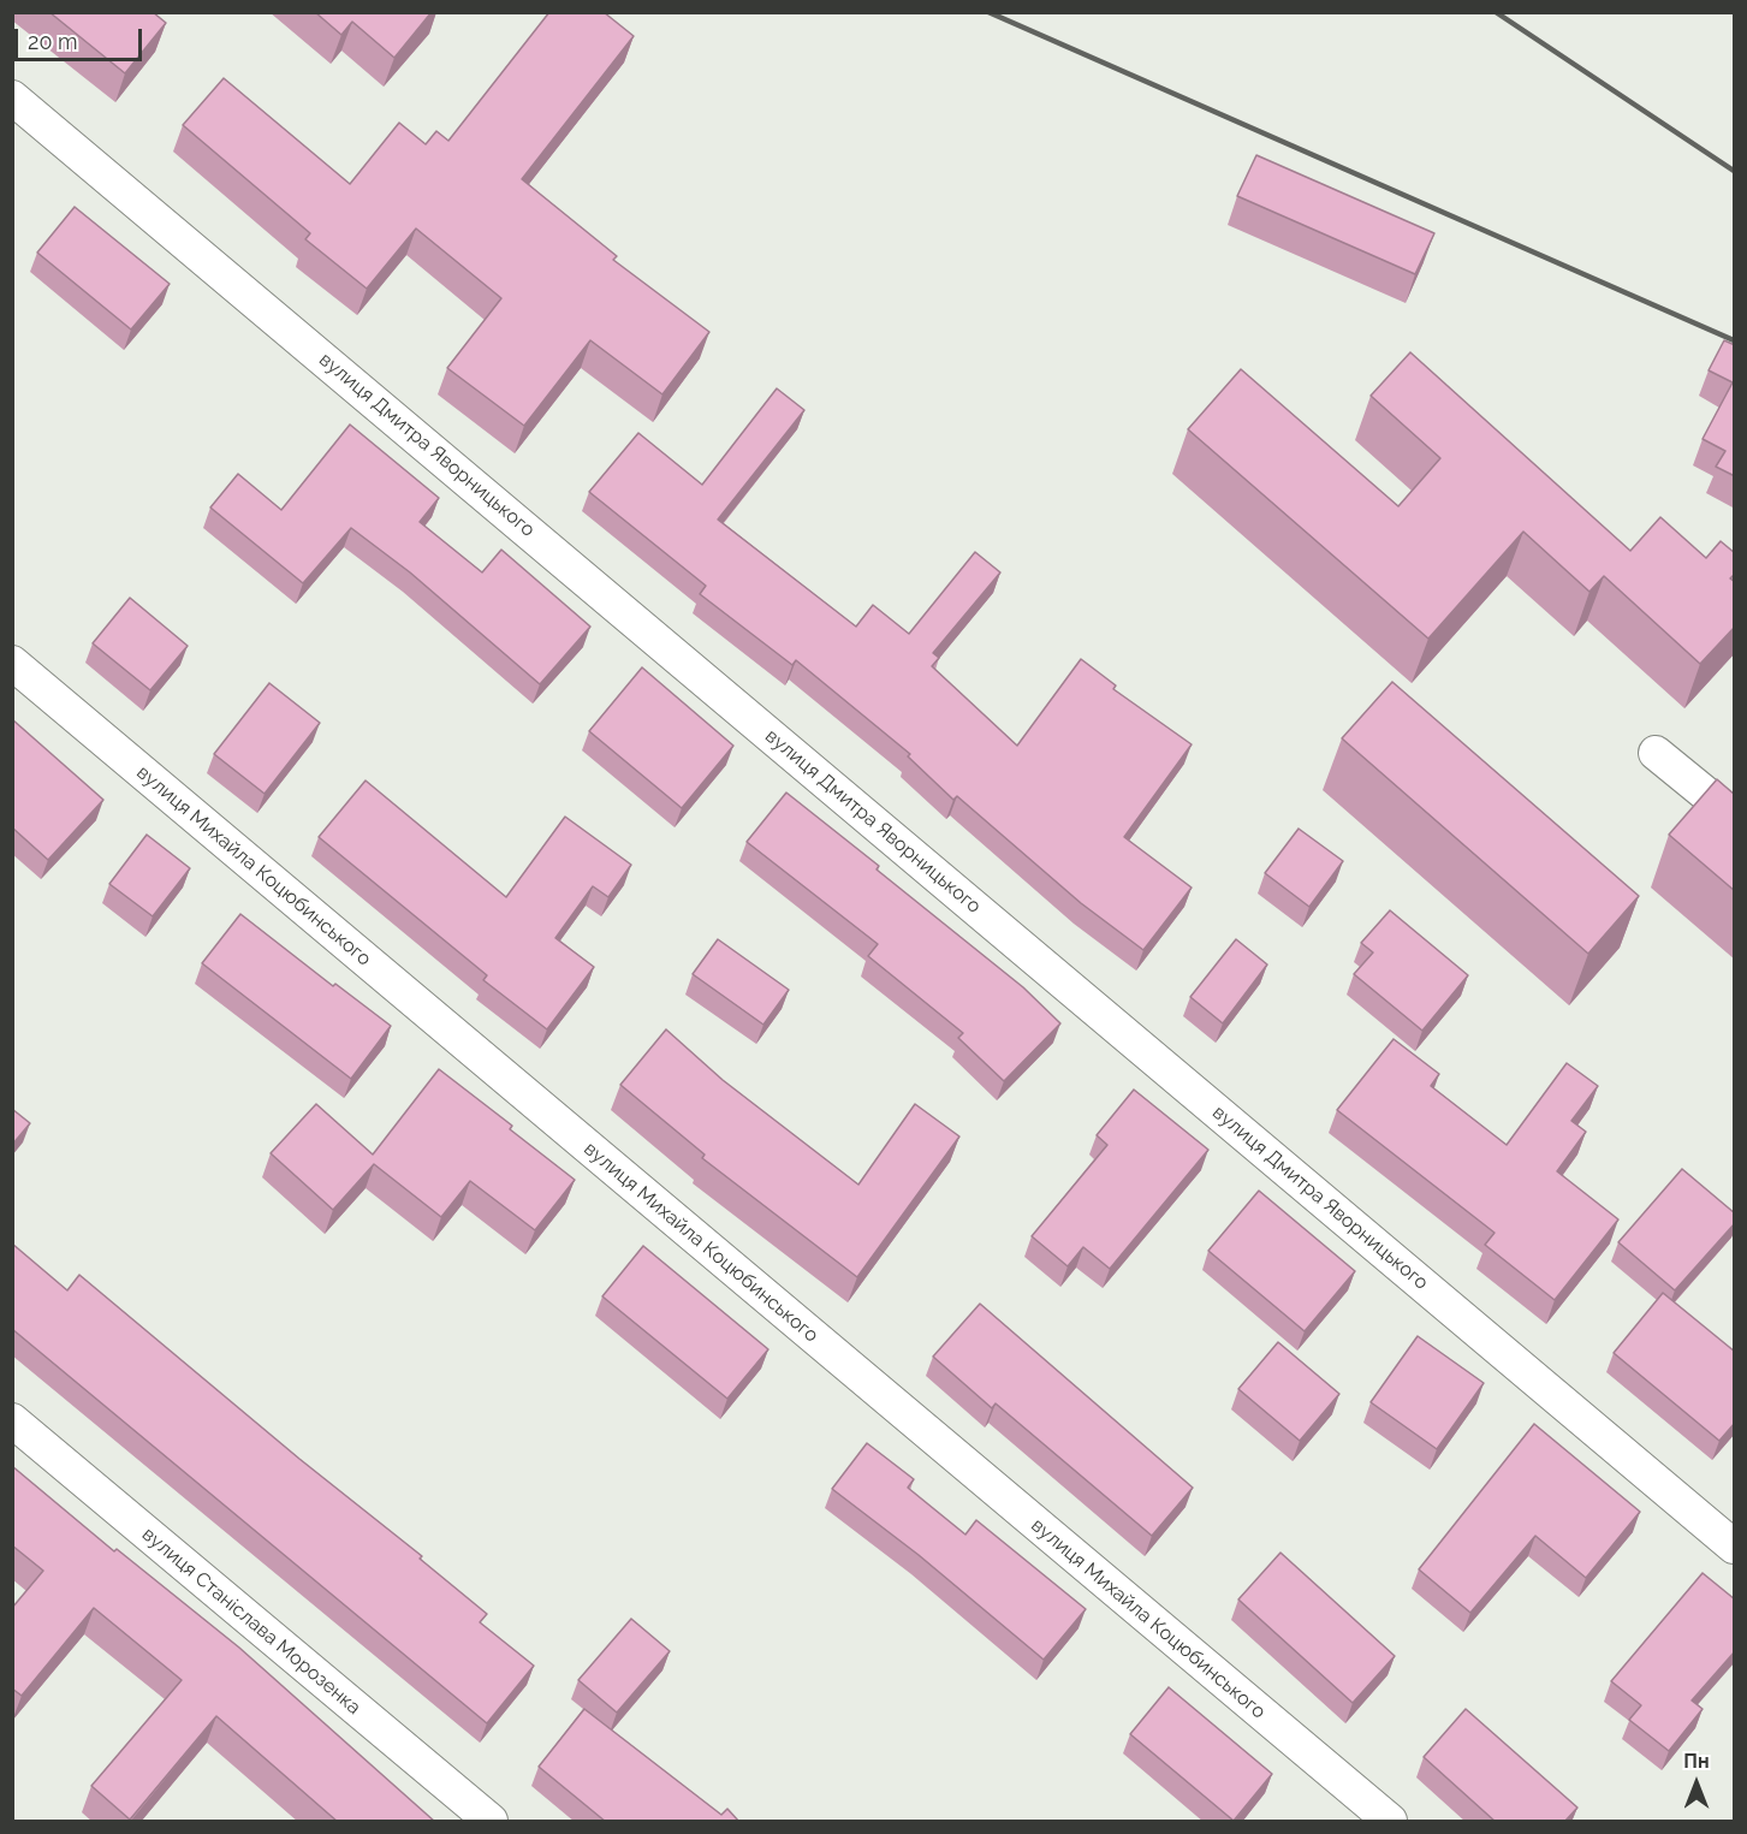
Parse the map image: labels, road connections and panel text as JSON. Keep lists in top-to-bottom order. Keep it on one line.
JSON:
{"streets":{"street":["вулиця Дмитра Яворницького","вулиця Михайла Коцюбинського","вулиця Станіслава Морозенка"]},"scale_bar":"20 m","north":"top"}
